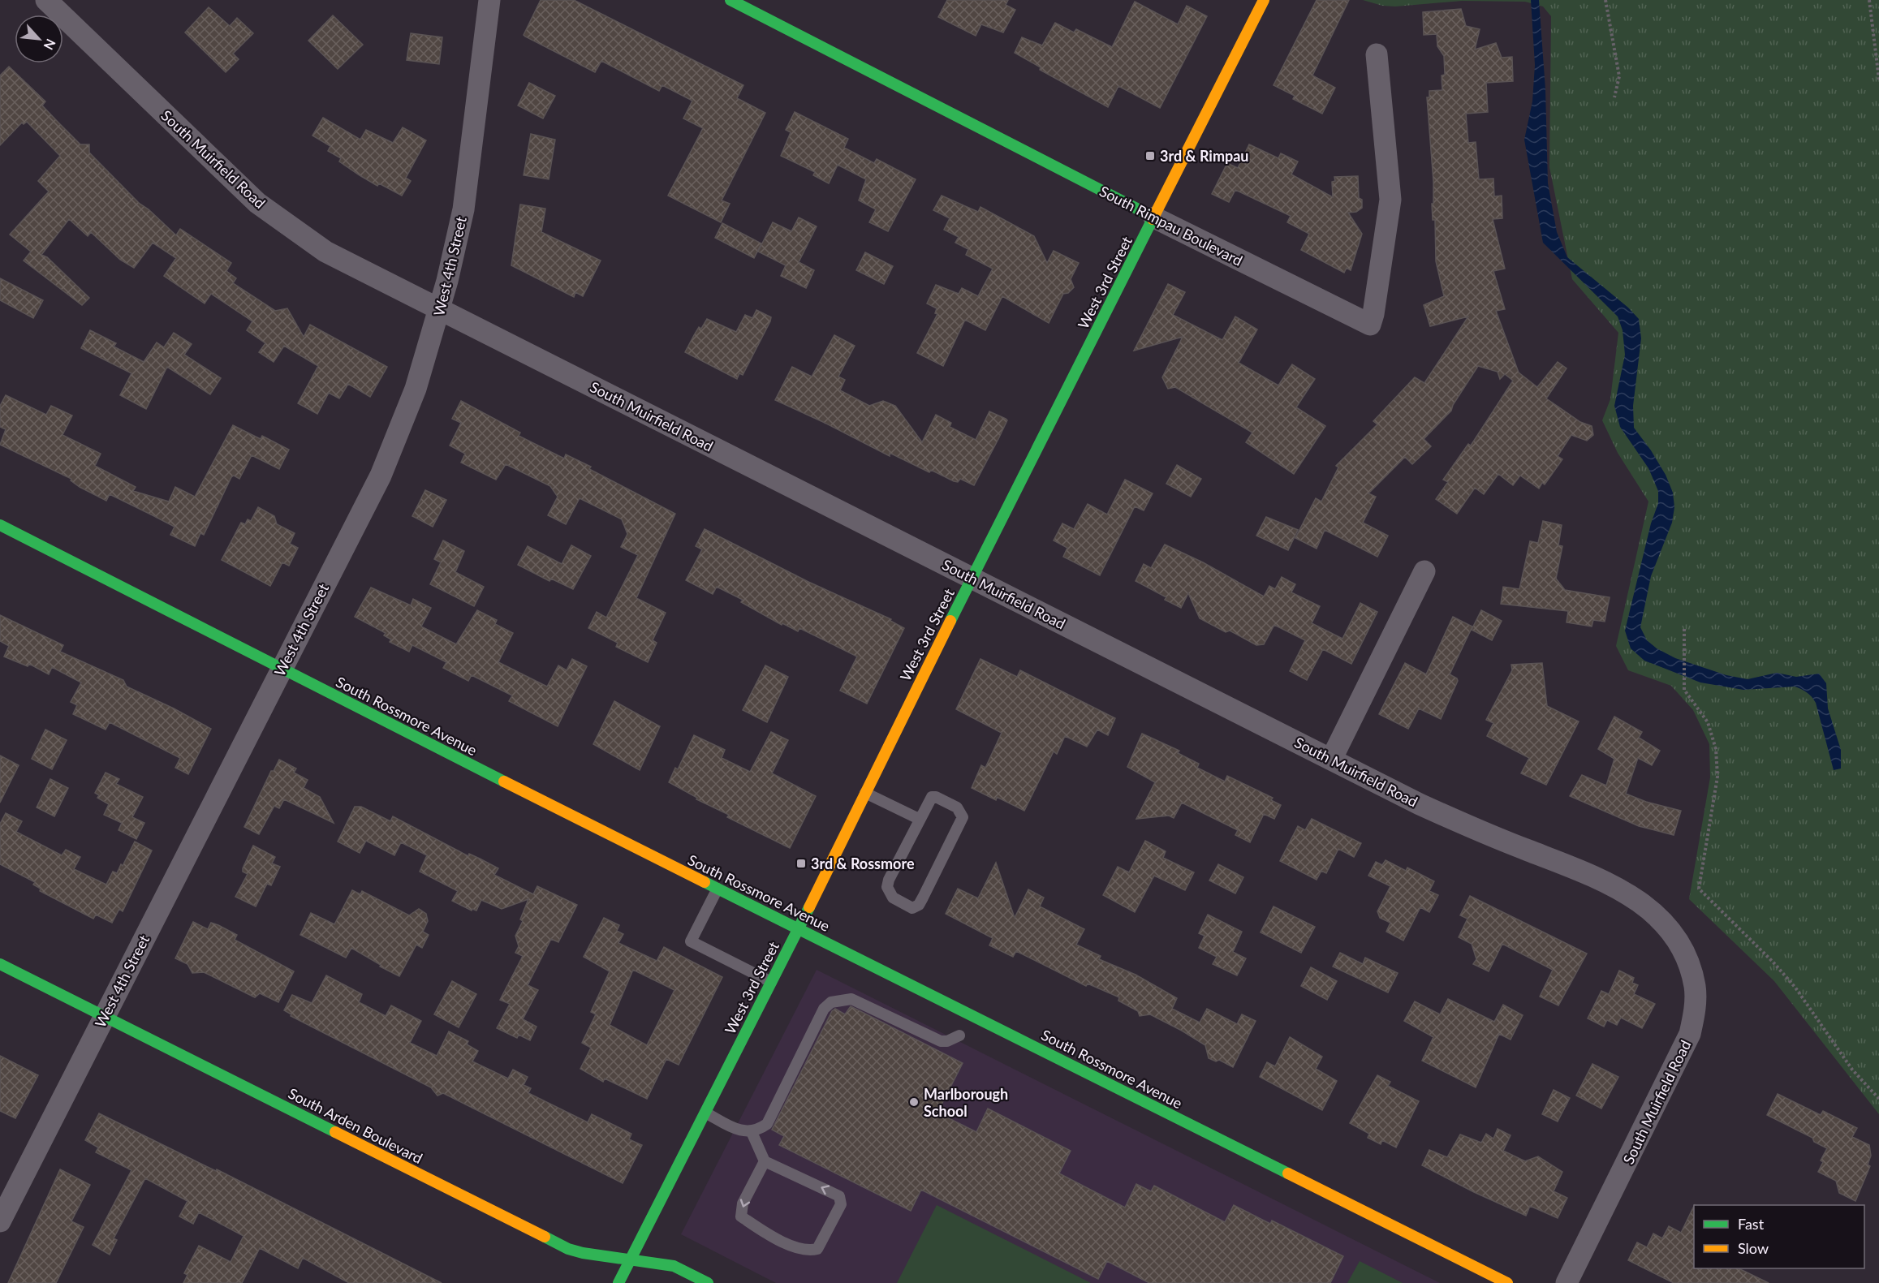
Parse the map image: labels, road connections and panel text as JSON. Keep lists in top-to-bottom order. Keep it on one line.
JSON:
{"streets":{"main road":["South Rimpau Boulevard","West 3rd Street","South Rossmore Avenue","South Arden Boulevard"],"street":["South Muirfield Road","West 4th Street"]},"crossings":[["South Muirfield Road","West 4th Street"],["South Muirfield Road","West 3rd Street"],["South Rimpau Boulevard","West 3rd Street"],["West 4th Street","South Rossmore Avenue"],["West 4th Street","South Arden Boulevard"],["West 3rd Street","South Rossmore Avenue"],["West 3rd Street","South Arden Boulevard"]],"places":{"transit":["3rd & Rimpau","3rd & Rossmore"],"other":["Marlborough School"]},"legend":["Fast","Slow"],"north":"bottom right"}
